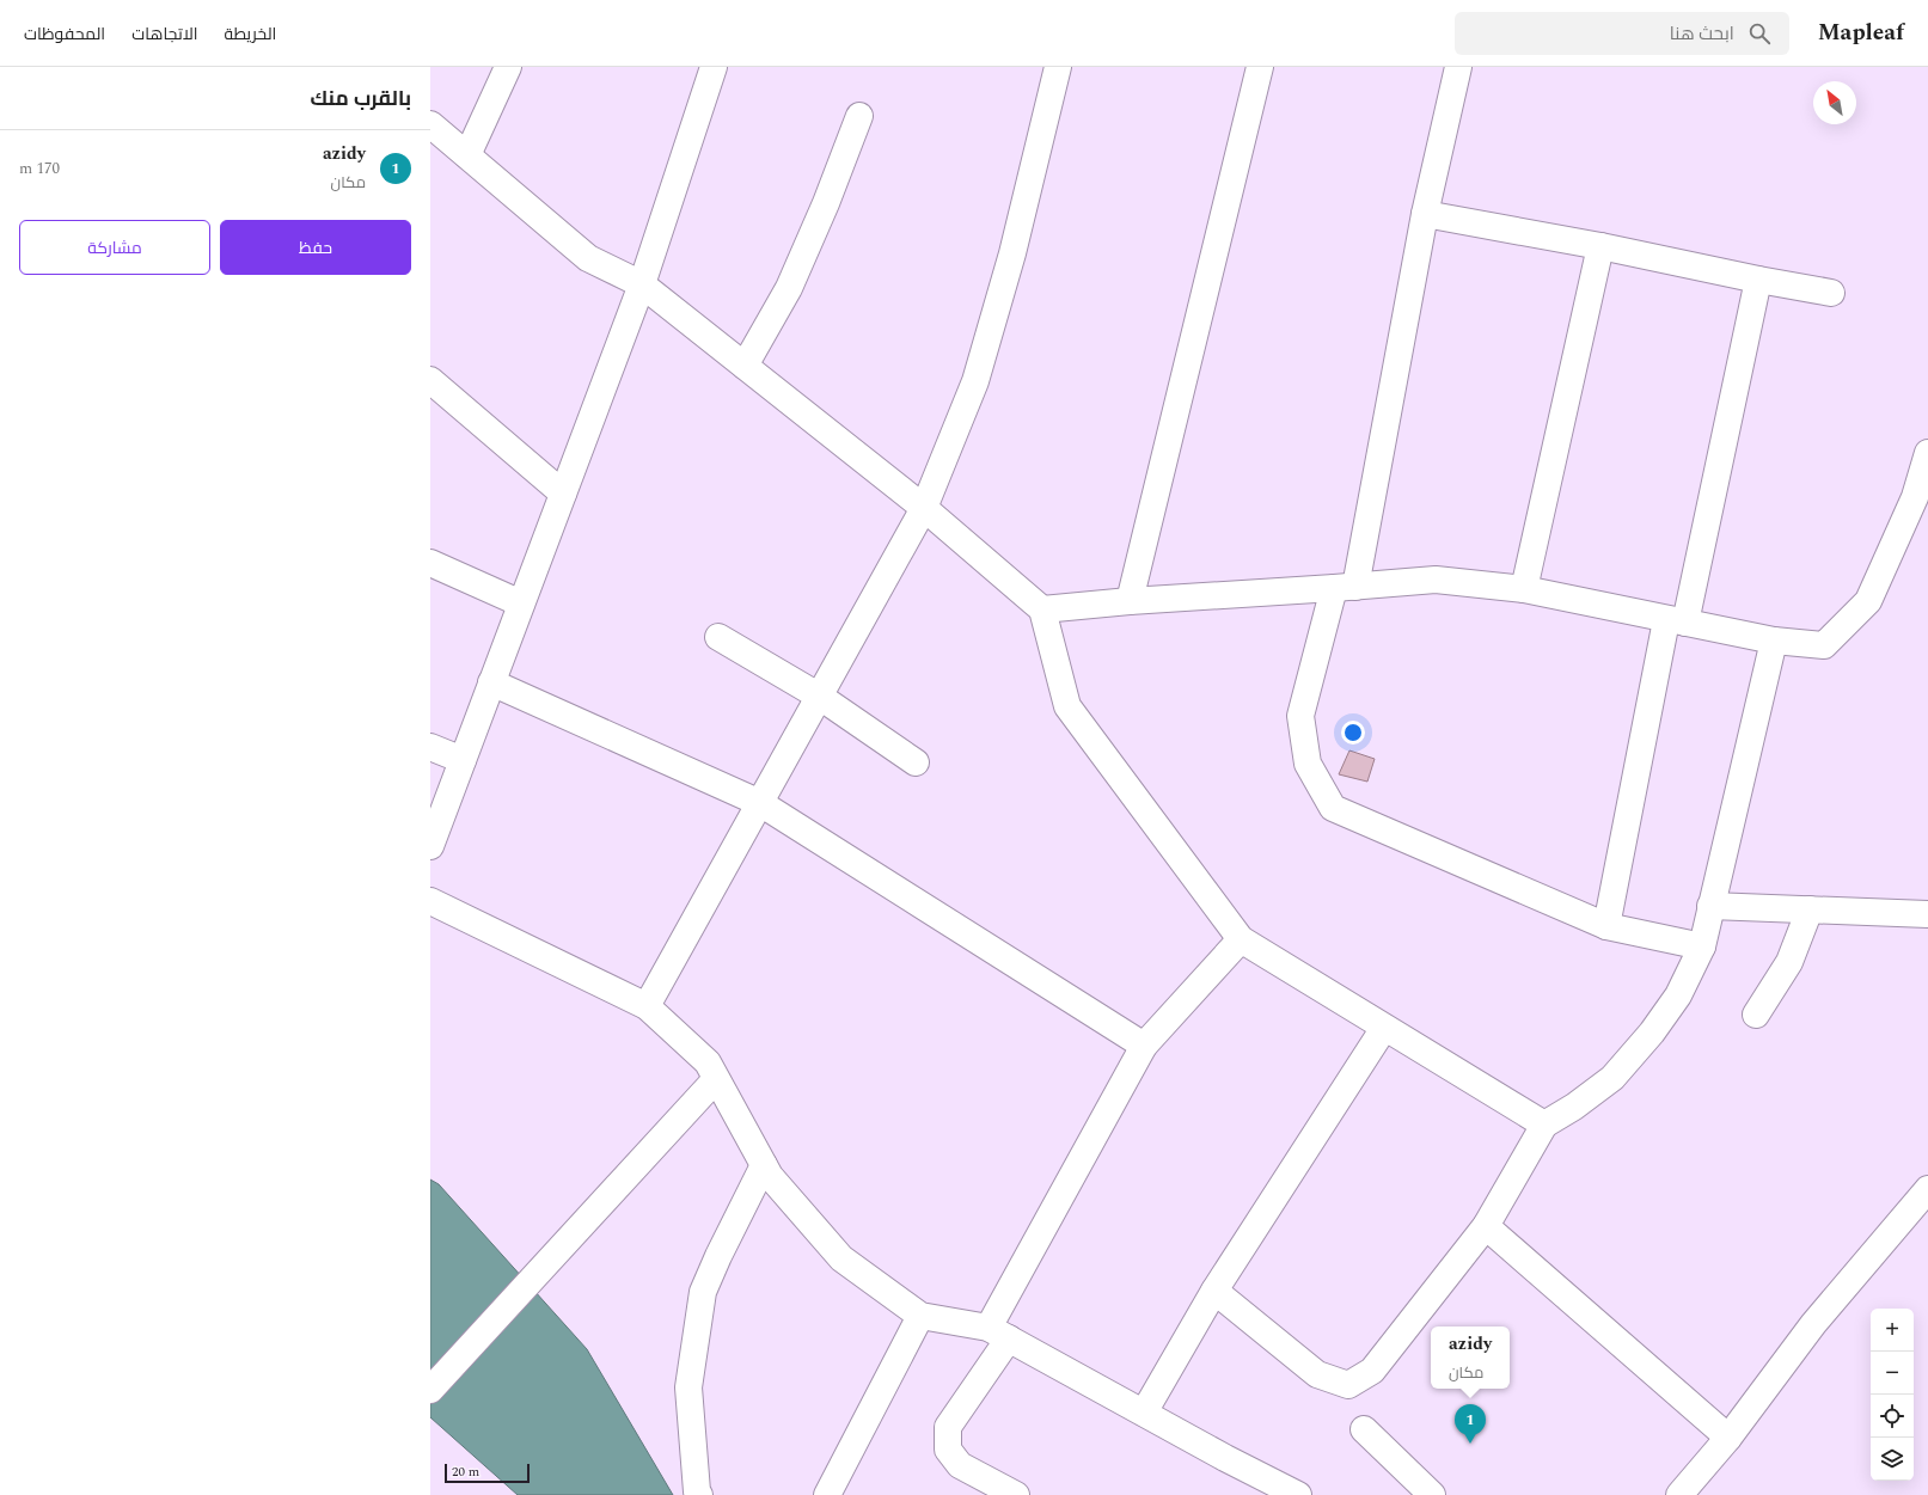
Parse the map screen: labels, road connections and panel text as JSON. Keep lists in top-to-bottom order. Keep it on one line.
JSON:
{"scale_bar":"20 m","north":"top left","page":{"header":"Mapleaf","search":"ابحث هنا","nav":["الخريطة","الاتجاهات","المحفوظات"],"heading":"بالقرب منك","list":[{"mark":"1","name":"azidy","note":"مكان","value":"170 m"}],"buttons":["حفظ","مشاركة"],"map_buttons":["+","−"],"popup":["azidy","مكان"],"pins":"1","scale":"20 m"}}
